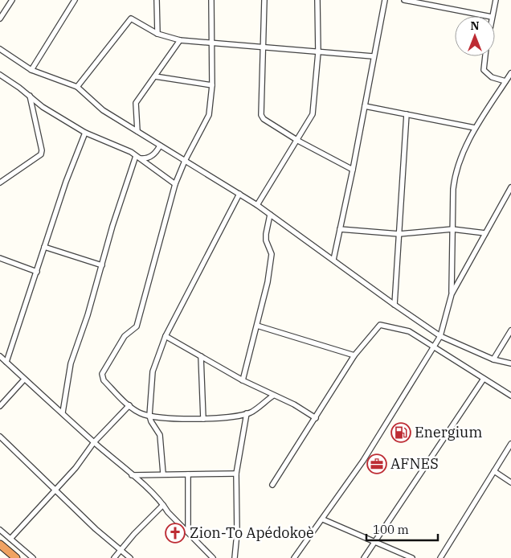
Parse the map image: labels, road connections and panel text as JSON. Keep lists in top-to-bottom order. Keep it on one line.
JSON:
{"places":{"fuel station":["Energium"],"office":["AFNES"],"church":["Zion-To Apédokoè"]},"scale_bar":"100 m","north":"top"}
